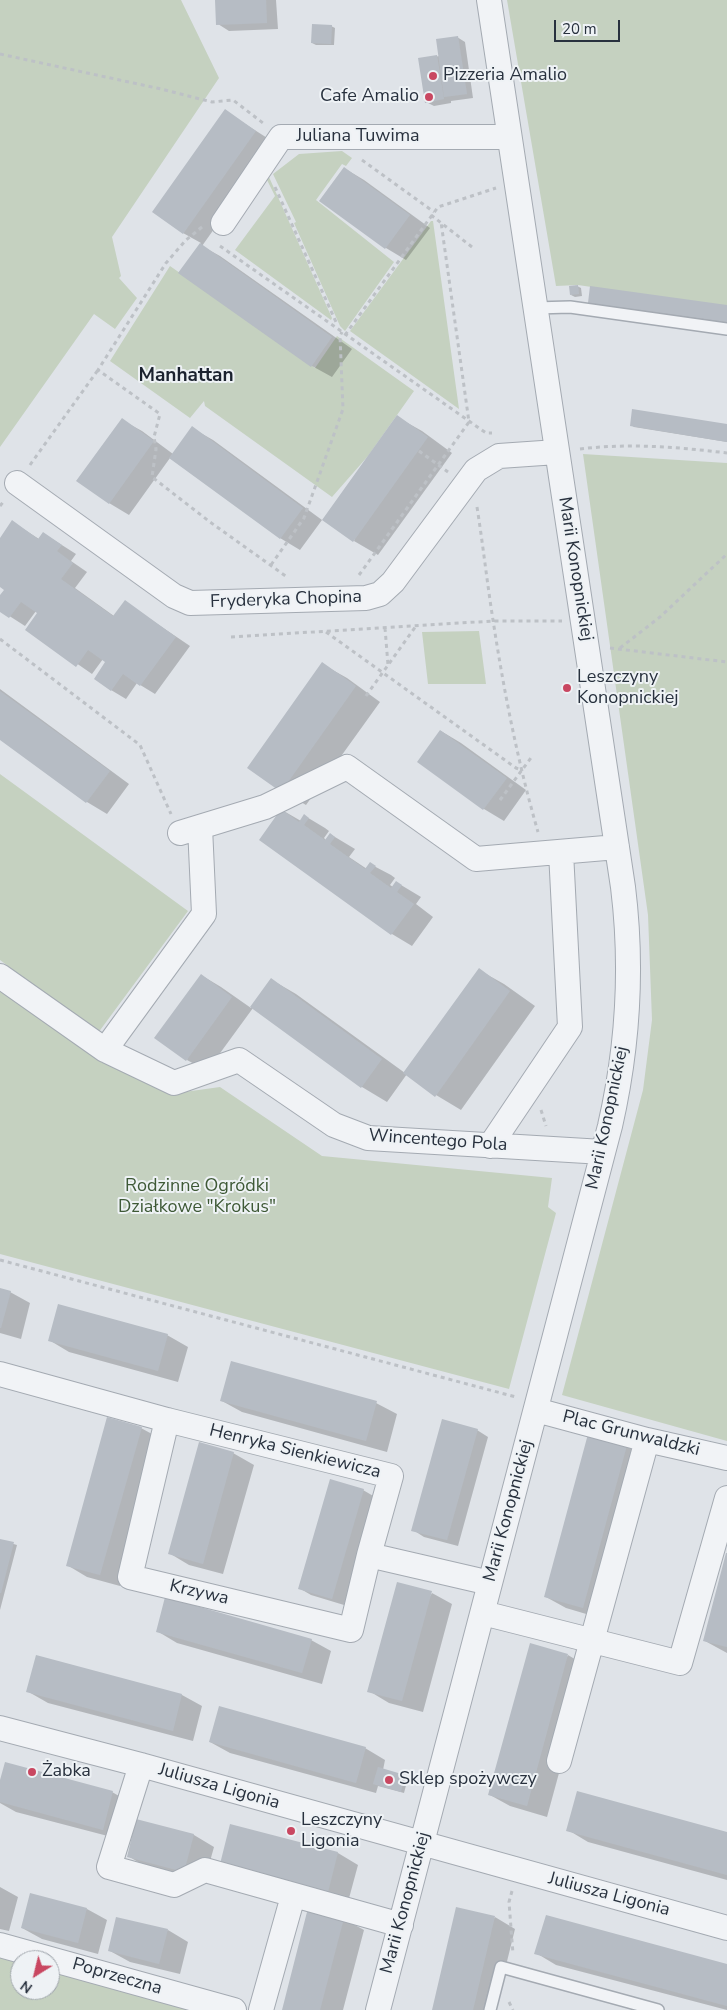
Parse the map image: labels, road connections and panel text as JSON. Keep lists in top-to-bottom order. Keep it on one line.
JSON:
{"streets":{"street":["Juliana Tuwima","Marii Konopnickiej","Fryderyka Chopina","Wincentego Pola","Plac Grunwaldzki","Henryka Sienkiewicza","Krzywa","Juliusza Ligonia","Poprzeczna"]},"crossings":[["Juliana Tuwima","Marii Konopnickiej"],["Marii Konopnickiej","Fryderyka Chopina"],["Marii Konopnickiej","Wincentego Pola"],["Marii Konopnickiej","Plac Grunwaldzki"],["Marii Konopnickiej","Juliusza Ligonia"],["Henryka Sienkiewicza","Krzywa"]],"districts":["Manhattan"],"parks":["Rodzinne Ogródki Działkowe \"Krokus\""],"places":["Pizzeria Amalio","Cafe Amalio","Leszczyny Konopnickiej","Żabka","Sklep spożywczy","Leszczyny Ligonia"],"scale_bar":"20 m","north":"bottom left"}
